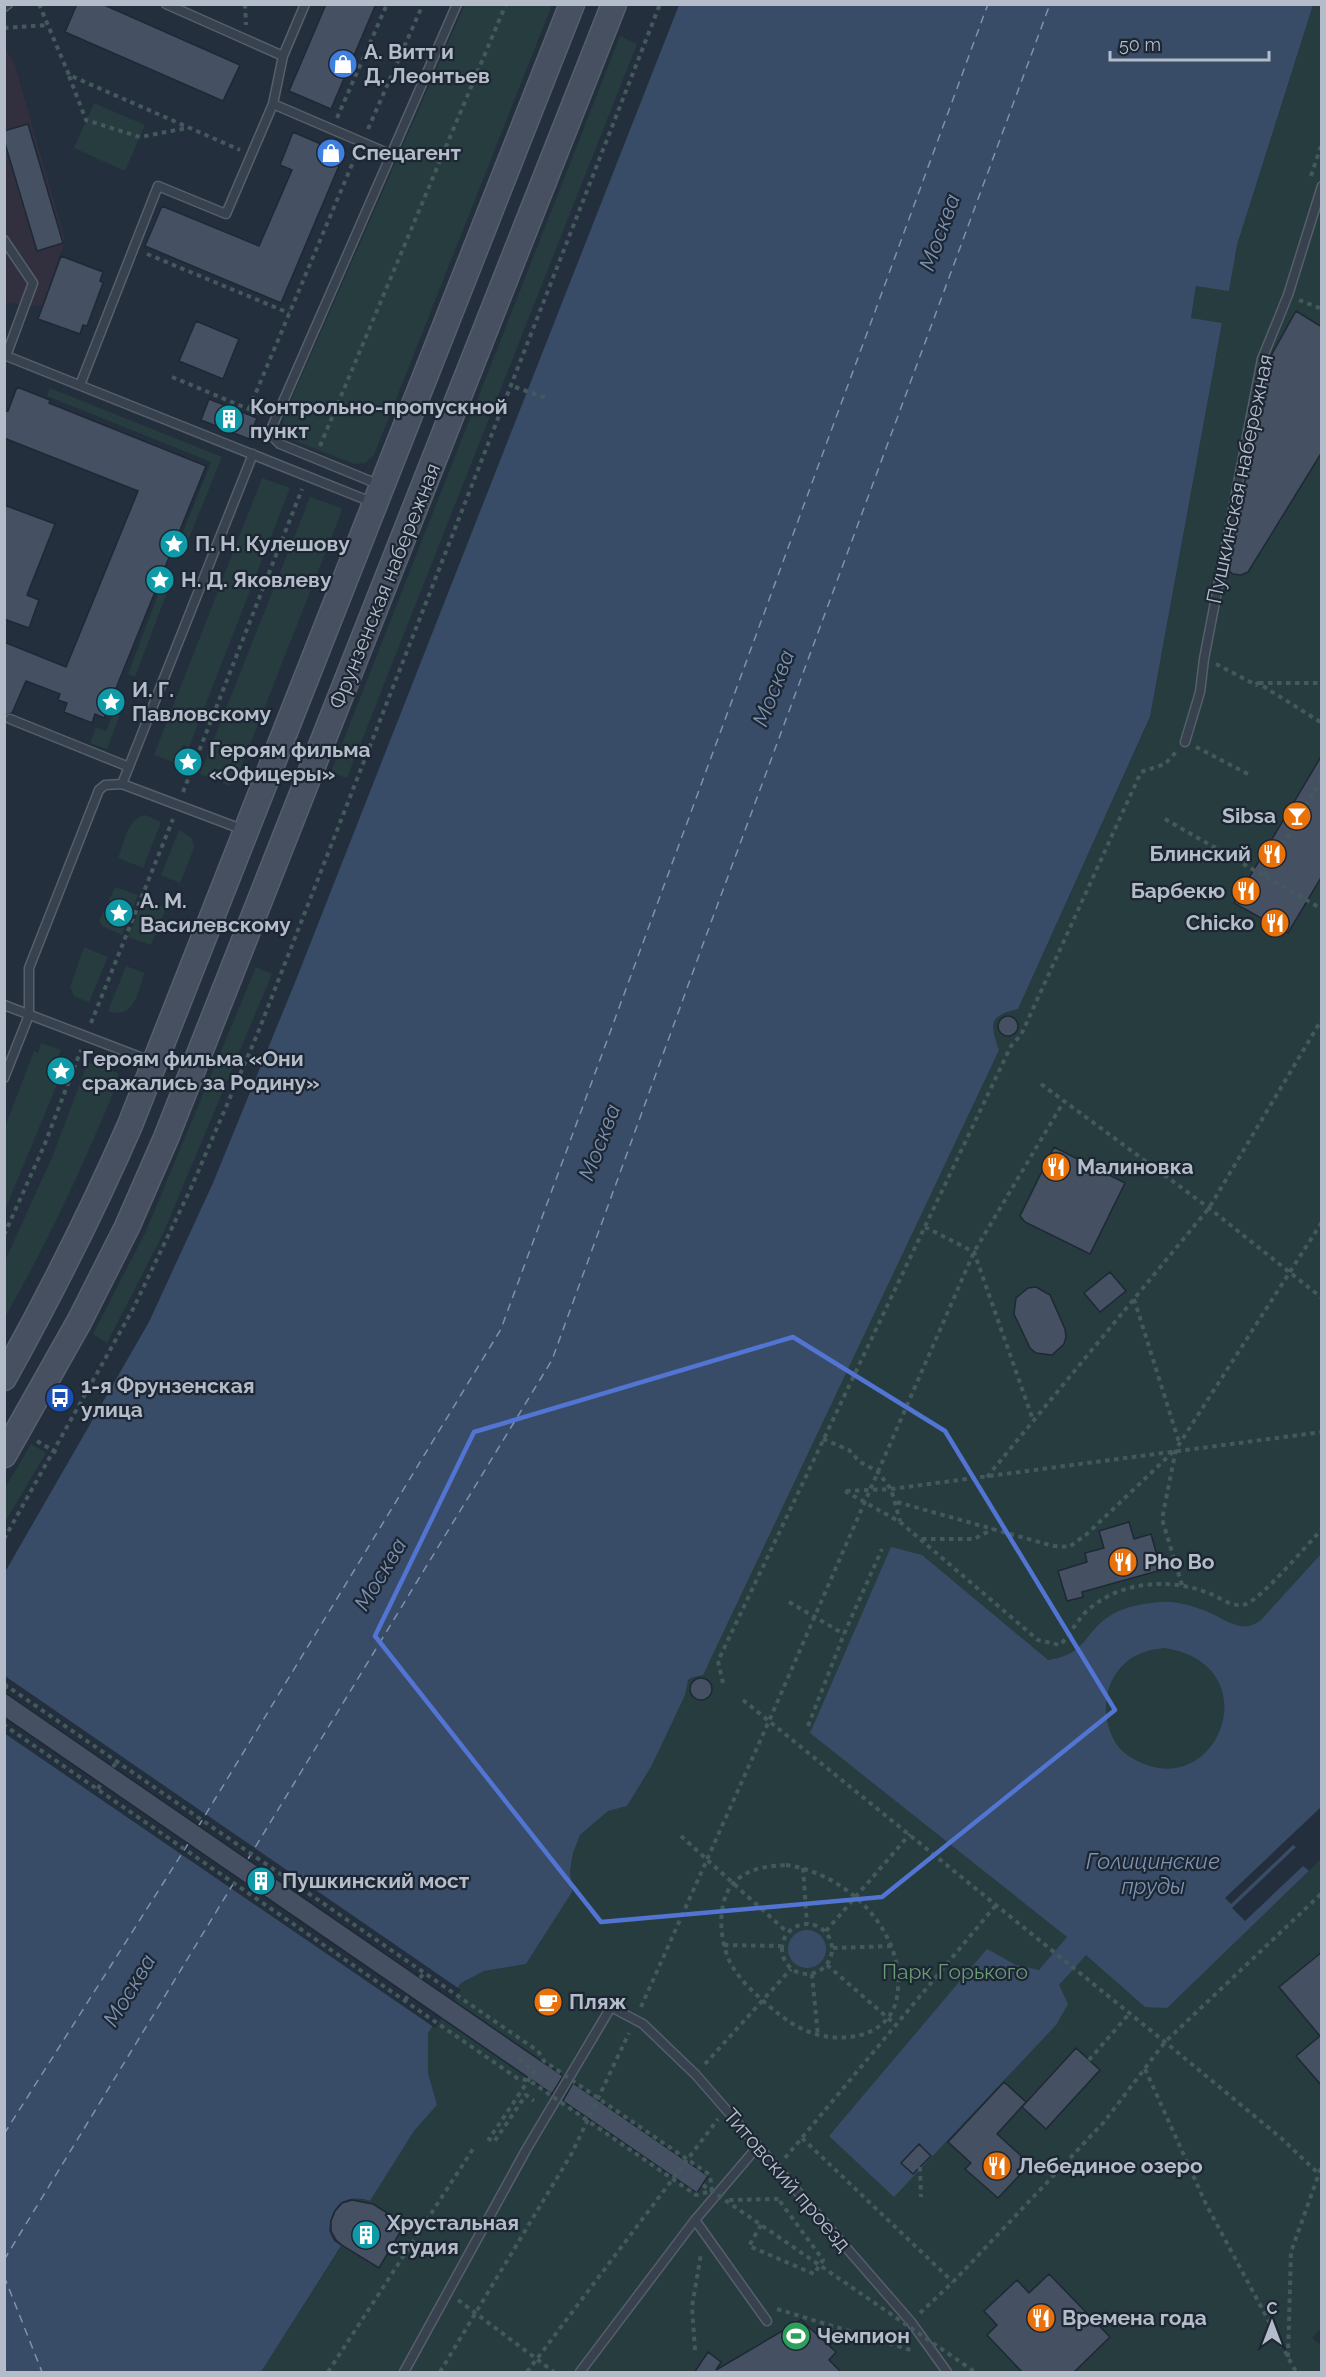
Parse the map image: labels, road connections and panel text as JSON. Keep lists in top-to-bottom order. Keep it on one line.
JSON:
{"streets":{"main road":["Фрунзенская набережная"],"lane":["Пушкинская набережная","Титовский проезд"]},"water":["Москва","Голицинские пруды"],"parks":["Парк Горького"],"places":{"shop":["А. Витт и Д. Леонтьев","Спецагент"],"building":["Контрольно-пропускной пункт","Пушкинский мост","Хрустальная студия"],"place":["П. Н. Кулешову","Н. Д. Яковлеву","И. Г. Павловскому","Героям фильма «Офицеры»","А. М. Василевскому","Героям фильма «Они сражались за Родину»"],"bar":["Sibsa"],"restaurant":["Блинский","Барбекю","Chicko","Малиновка","Pho Bo","Лебединое озеро","Времена года"],"bus stop":["1-я Фрунзенская улица"],"cafe":["Пляж"],"sports":["Чемпион"]},"scale_bar":"50 m","north":"top"}
